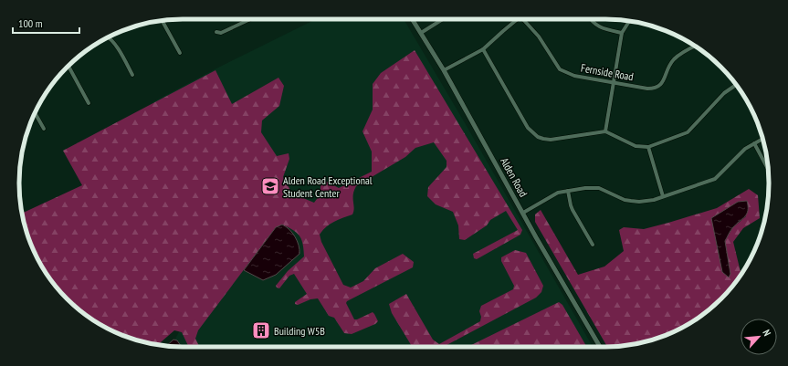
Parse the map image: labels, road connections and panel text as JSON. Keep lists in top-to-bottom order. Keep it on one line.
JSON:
{"streets":{"street":["Fernside Road","Alden Road"]},"places":{"school or university":["Alden Road Exceptional Student Center"],"building":["Building W5B"]},"scale_bar":"100 m","north":"top right"}
